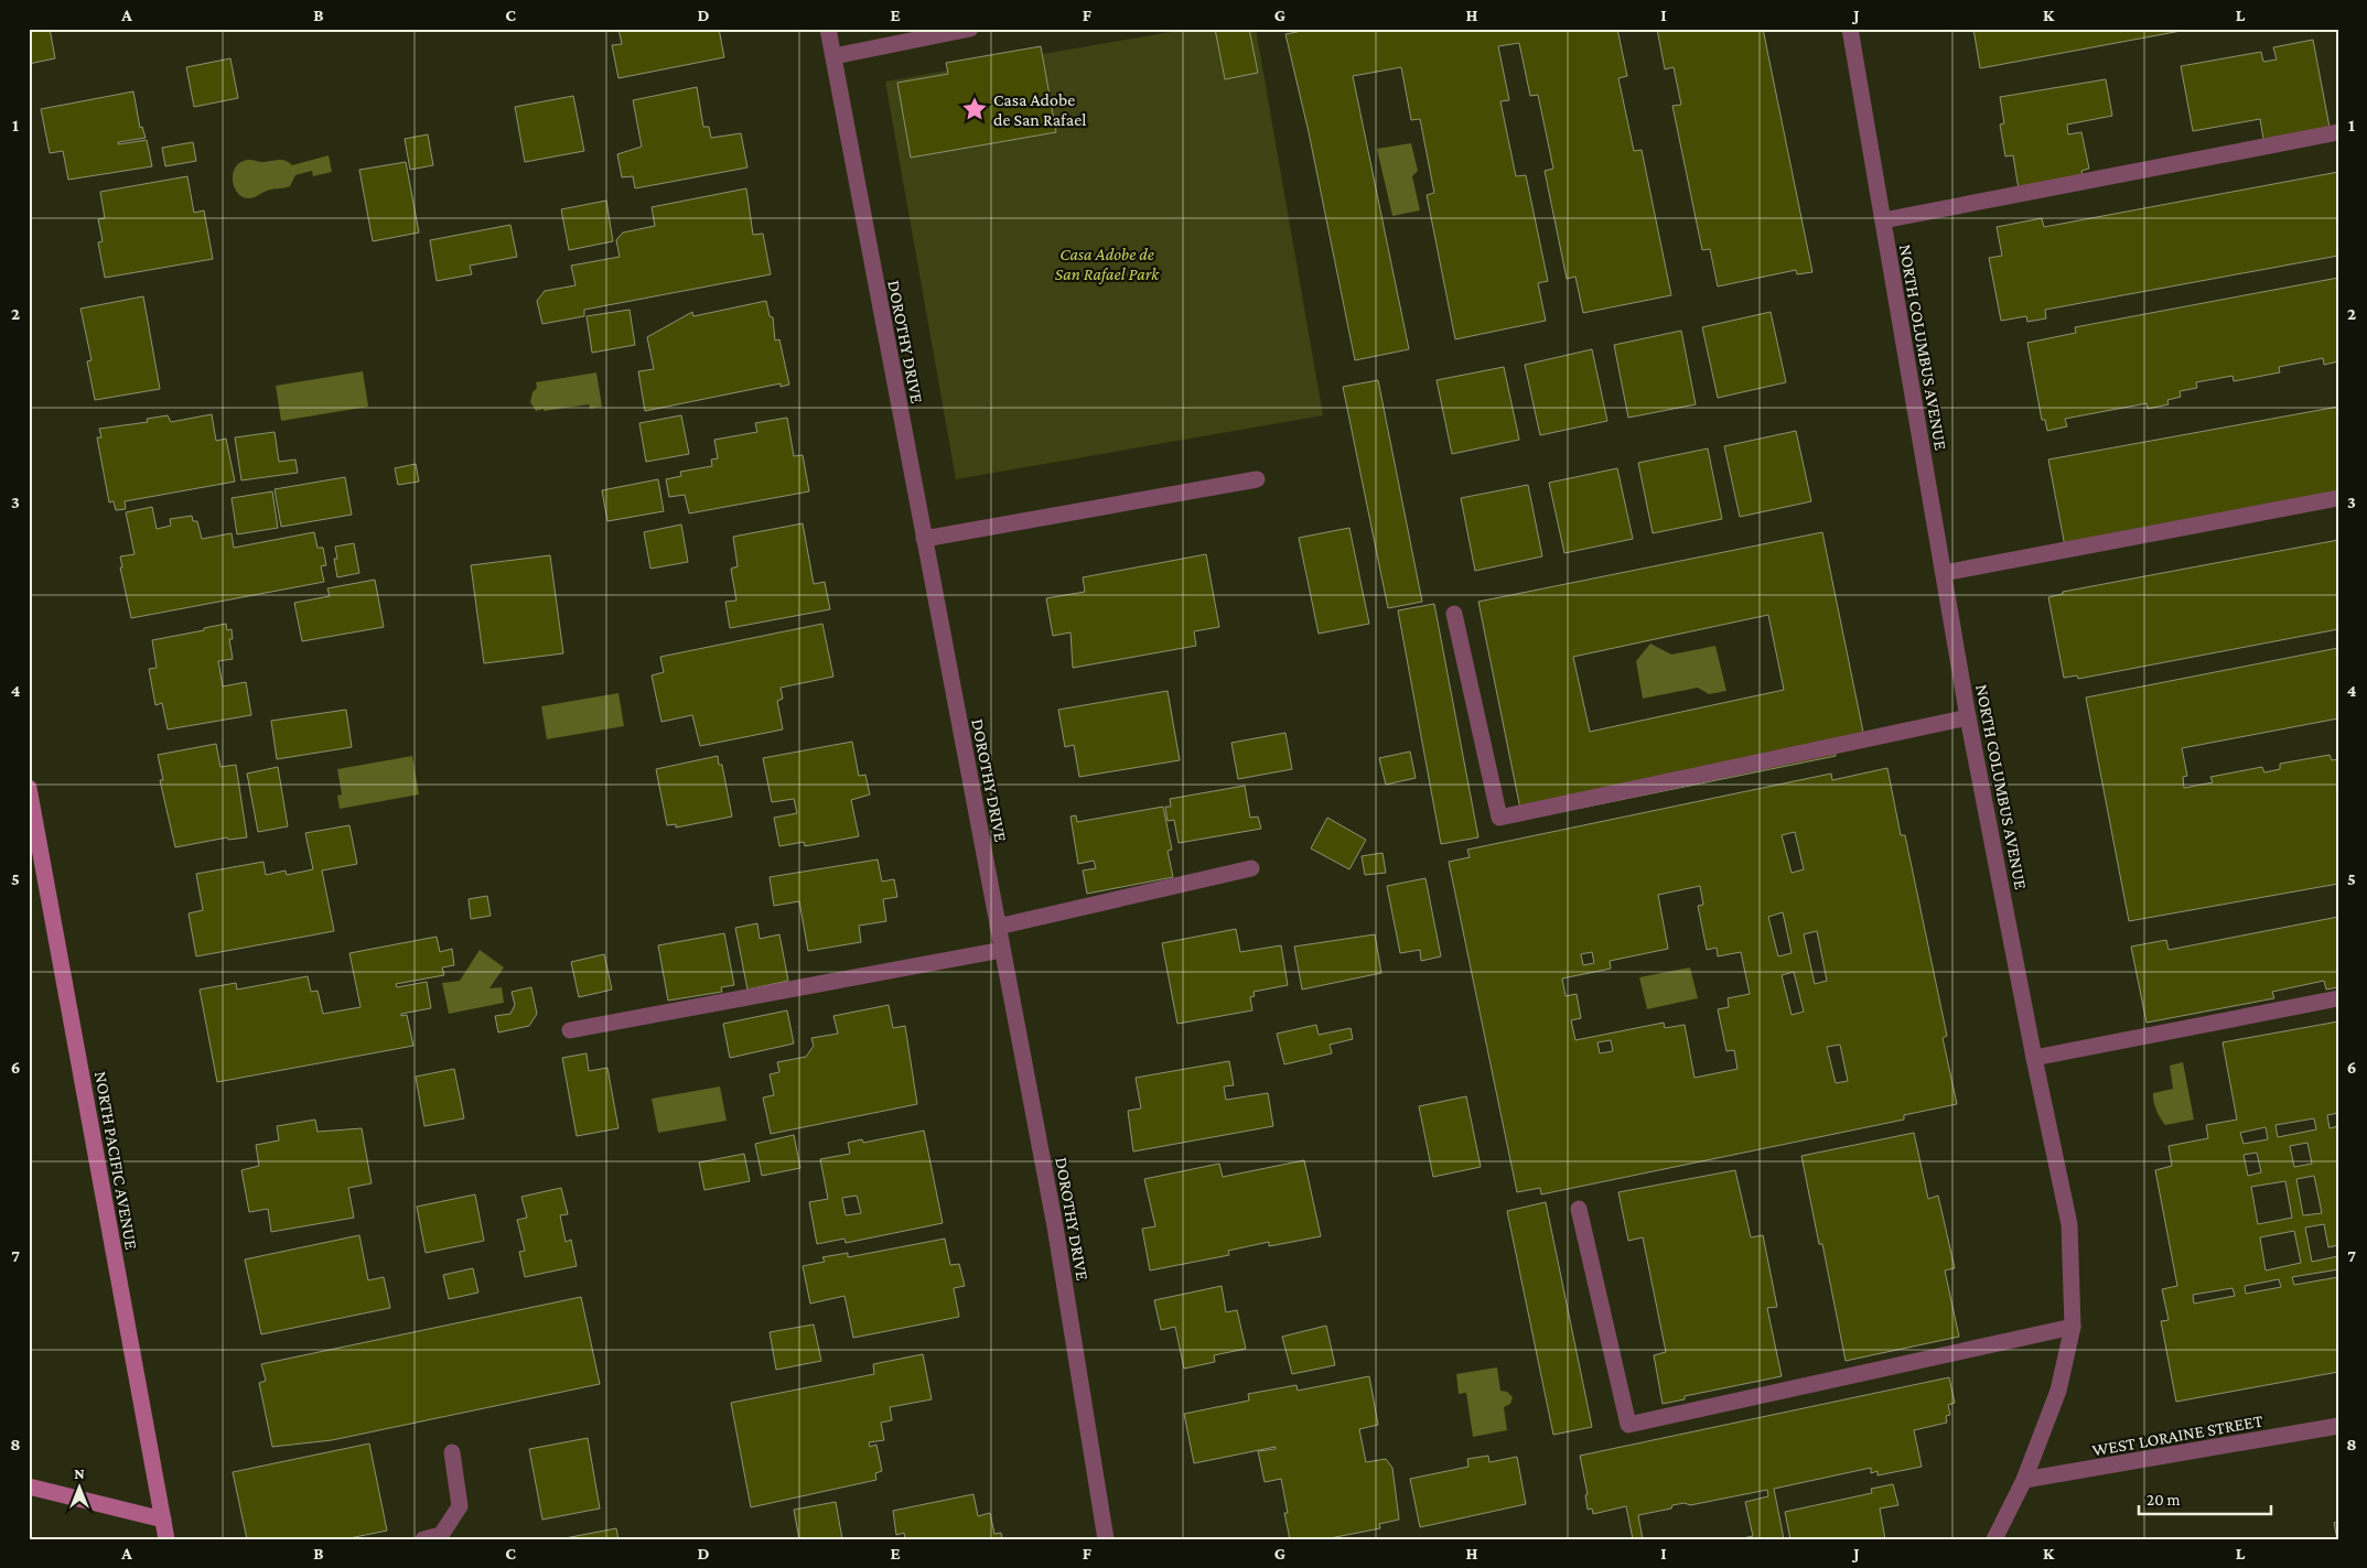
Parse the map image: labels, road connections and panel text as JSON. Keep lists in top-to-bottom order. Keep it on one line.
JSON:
{"streets":{"street":["DOROTHY DRIVE","NORTH COLUMBUS AVENUE","NORTH PACIFIC AVENUE","WEST LORAINE STREET"]},"crossings":[["NORTH COLUMBUS AVENUE","WEST LORAINE STREET"]],"parks":["Casa Adobe de San Rafael Park"],"places":{"place":["Casa Adobe de San Rafael"]},"scale_bar":"20 m","north":"top","grid":{"columns":["A","B","C","D","E","F","G","H","I","J","K","L"],"rows":["1","2","3","4","5","6","7","8"]}}
